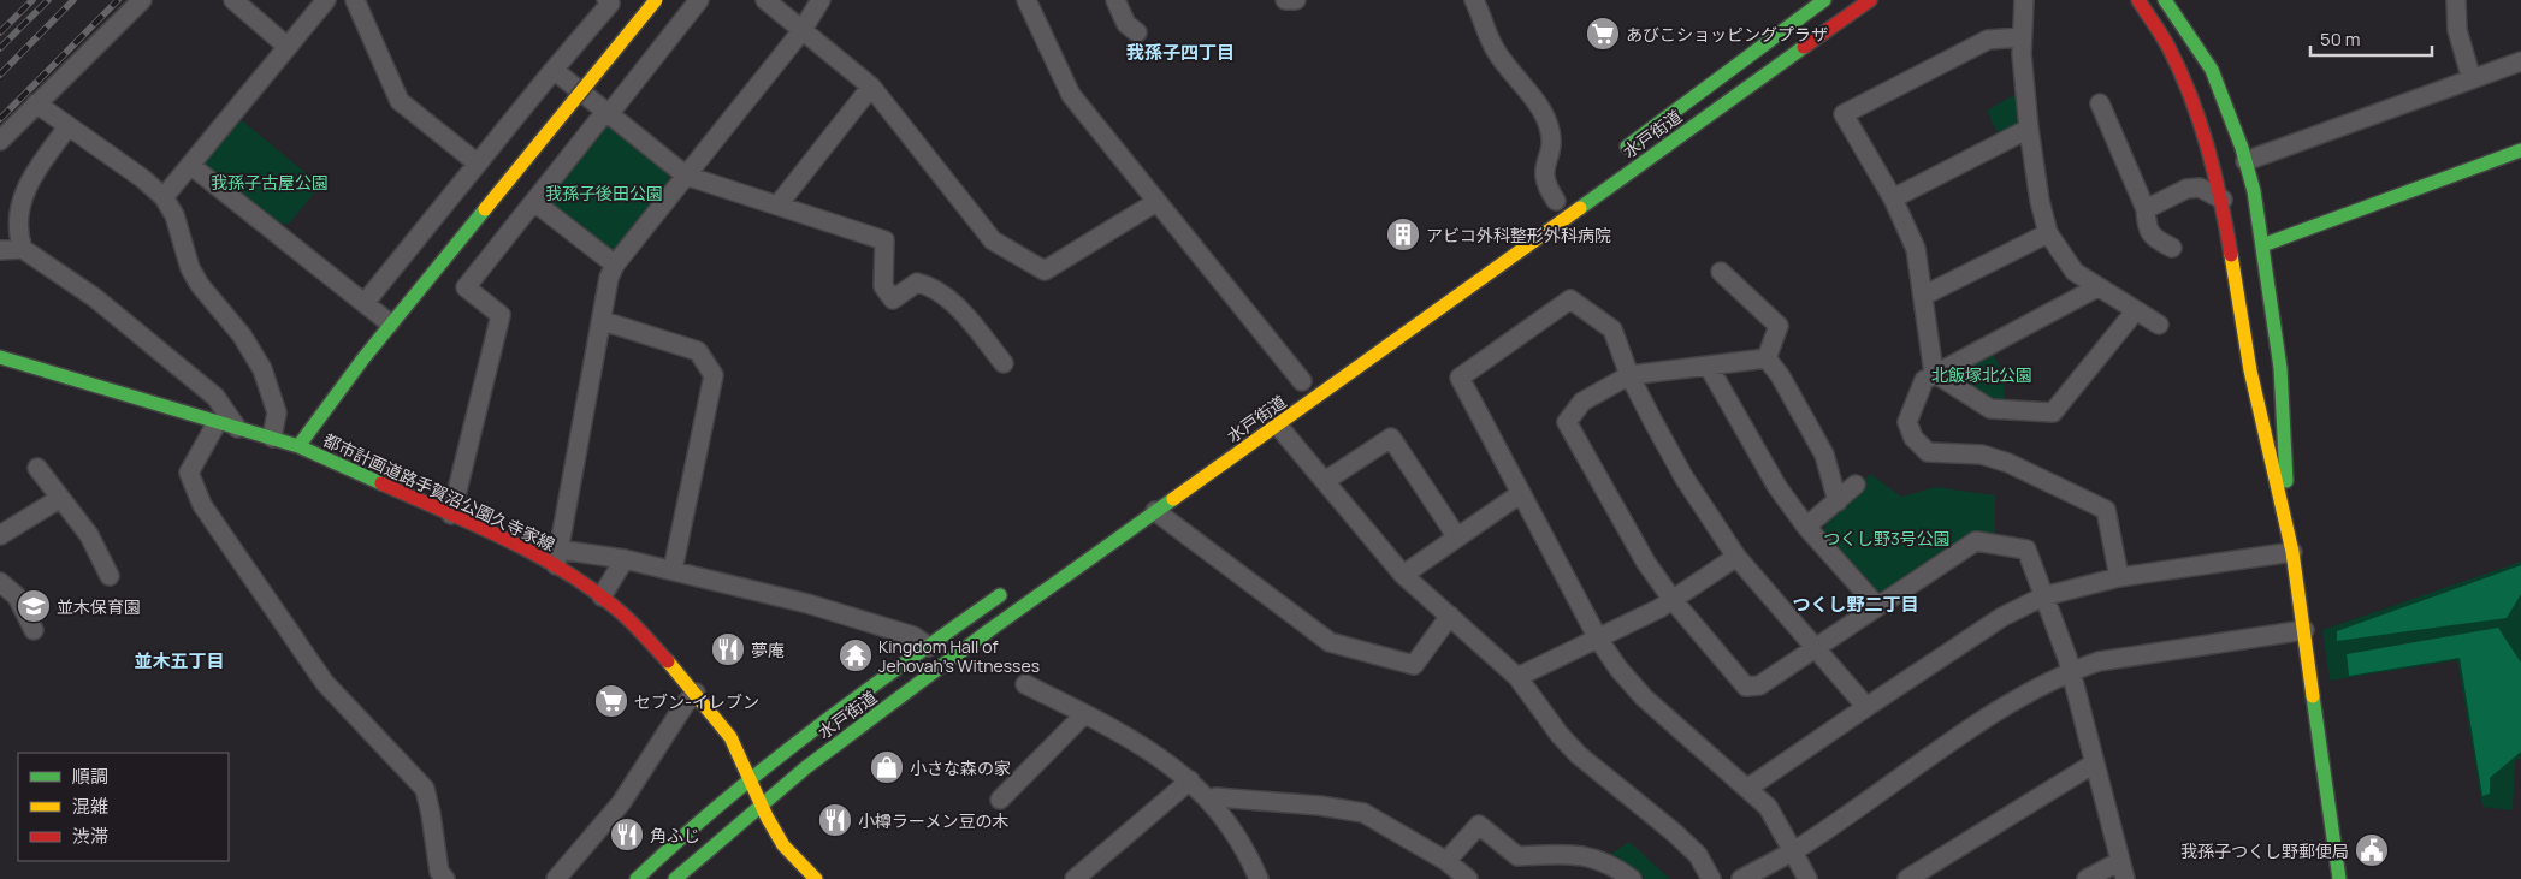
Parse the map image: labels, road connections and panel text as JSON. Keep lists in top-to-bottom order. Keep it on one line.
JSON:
{"streets":{"main road":["水戸街道","都市計画道路手賀沼公園久寺家線"]},"crossings":[["水戸街道","都市計画道路手賀沼公園久寺家線"]],"districts":["我孫子四丁目","つくし野二丁目","並木五丁目"],"parks":["我孫子古屋公園","我孫子後田公園","北飯塚北公園","つくし野3号公園"],"places":{"supermarket":["あびこショッピングプラザ","セブン-イレブン"],"building":["アビコ外科整形外科病院"],"school or university":["並木保育園"],"restaurant":["夢庵","小樽ラーメン豆の木","角ふじ"],"temple":["Kingdom Hall of Jehovah's Witnesses"],"shop":["小さな森の家"],"public building":["我孫子つくし野郵便局"]},"legend":["順調","混雑","渋滞"],"scale_bar":"50 m"}
